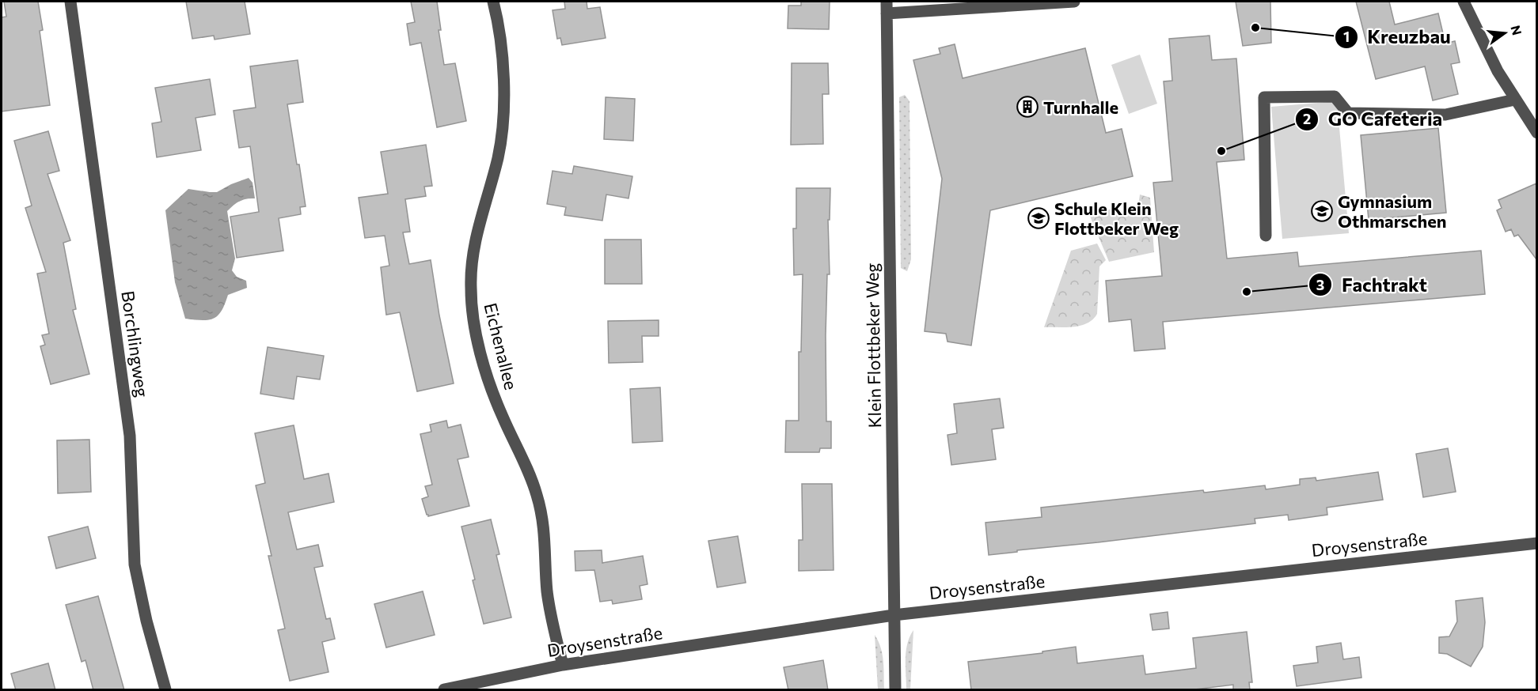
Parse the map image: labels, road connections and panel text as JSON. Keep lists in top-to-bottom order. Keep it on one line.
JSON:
{"streets":{"street":["Borchlingweg","Klein Flottbeker Weg","Eichenallee","Droysenstraße"]},"crossings":[["Klein Flottbeker Weg","Droysenstraße"],["Eichenallee","Droysenstraße"]],"places":{"other":["Kreuzbau","GO Cafeteria","Fachtrakt"],"building":["Turnhalle"],"school or university":["Gymnasium Othmarschen","Schule Klein Flottbeker Weg"]},"north":"right"}
